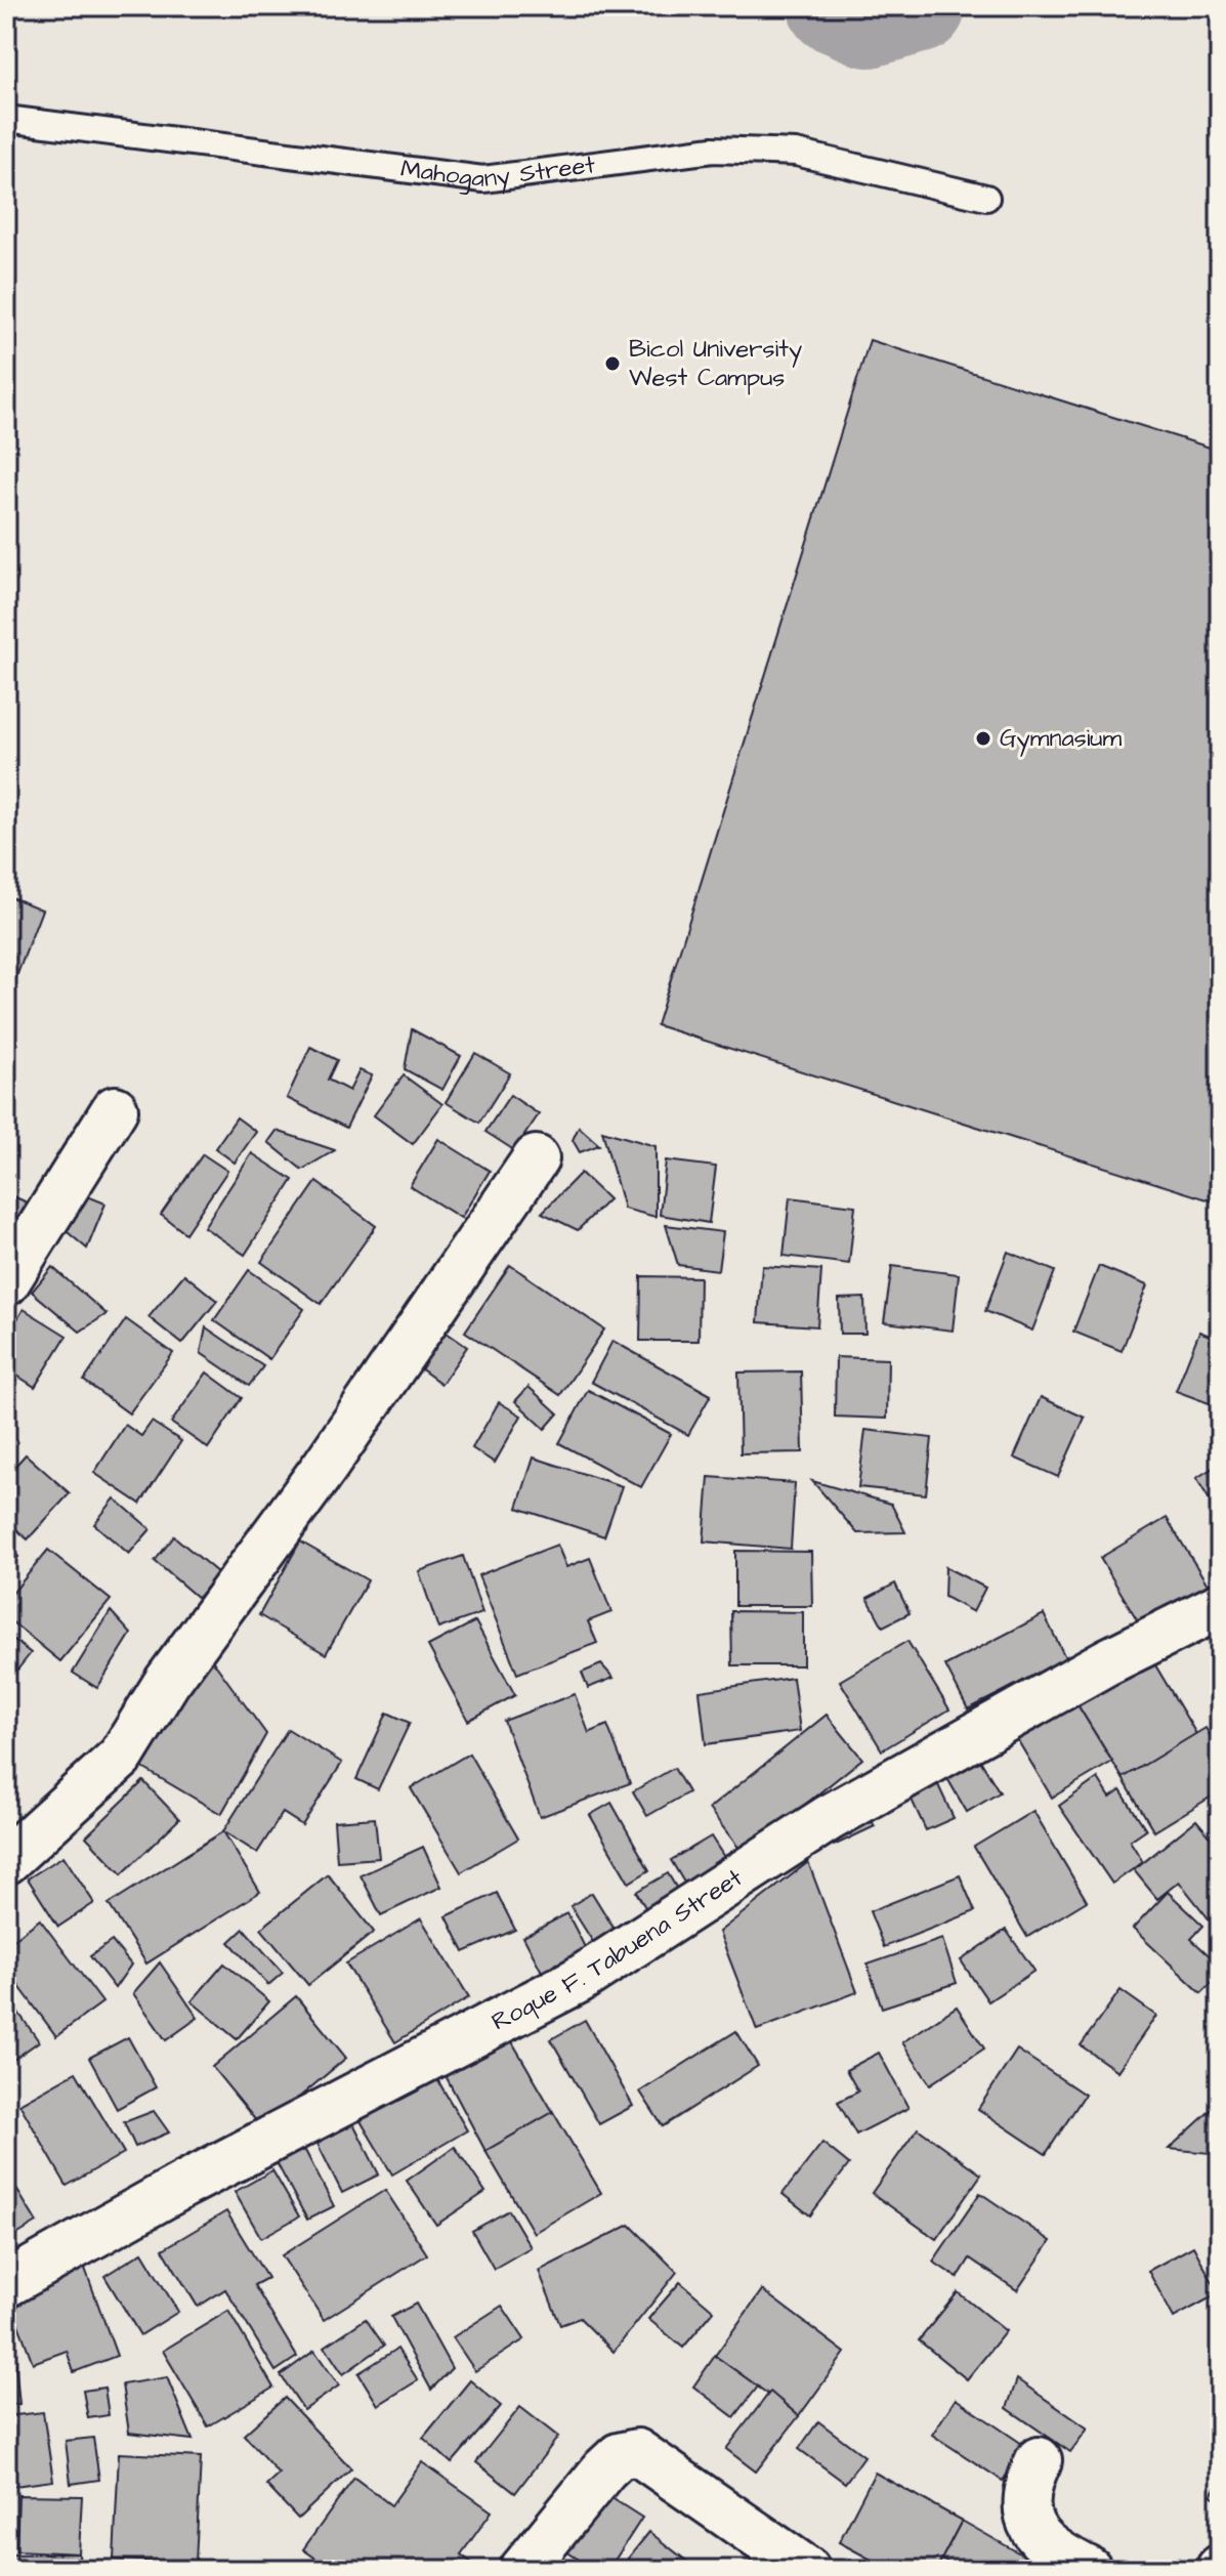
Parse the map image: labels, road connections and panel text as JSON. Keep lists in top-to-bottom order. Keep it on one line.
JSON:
{"streets":{"street":["Roque F. Tabuena Street"],"lane":["Mahogany Street"]},"places":["Bicol University West Campus","Gymnasium"]}
